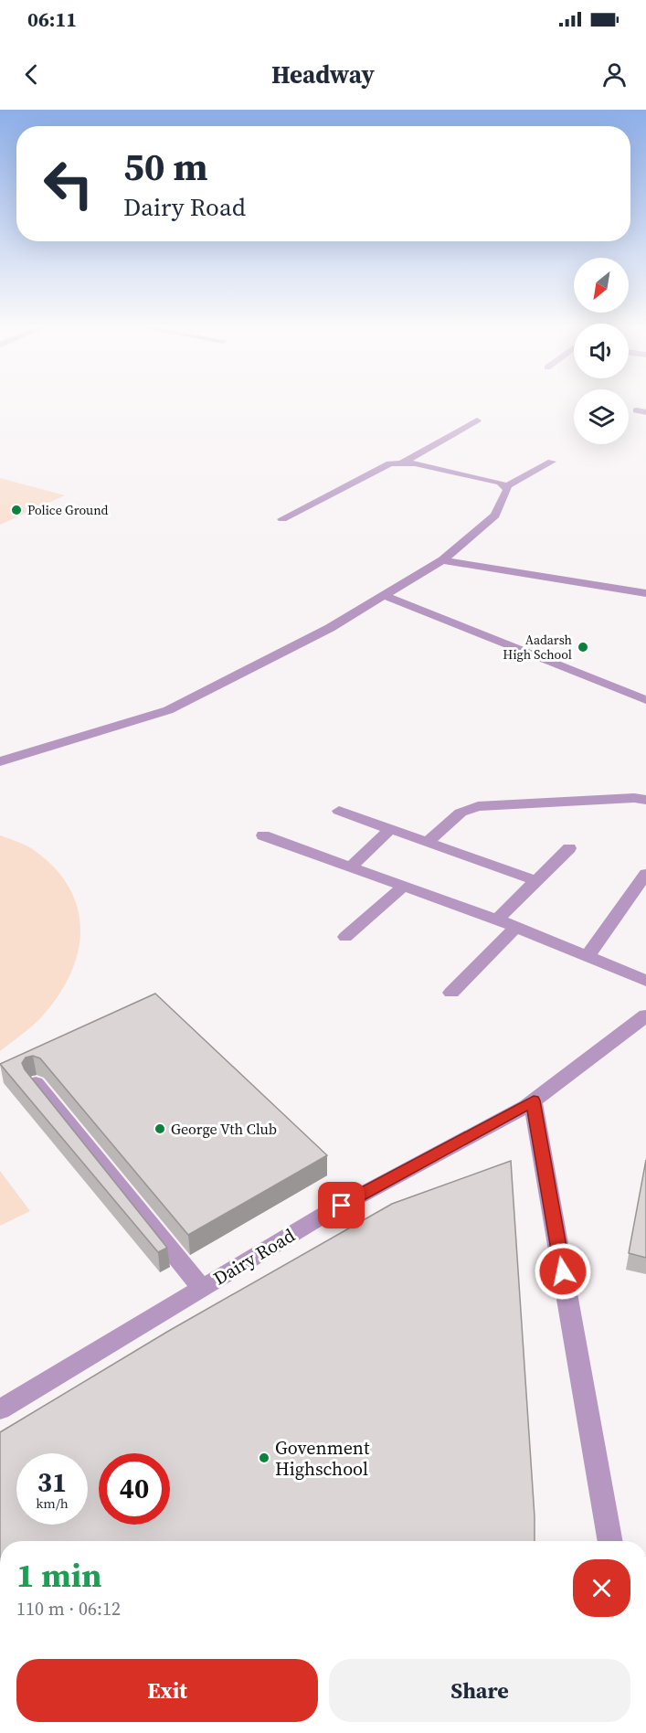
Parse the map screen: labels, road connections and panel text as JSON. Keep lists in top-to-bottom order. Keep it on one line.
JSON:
{"streets":{"street":["Dairy Road"]},"places":["Police Ground","Aadarsh High School","George Vth Club","Govenment Highschool"],"north":"bottom left","page":{"status":"06:11","header":"Headway","turn":["50 m","Dairy Road"],"speed":"31 km/h","limit":"40","heading":["1 min","110 m · 06:12"],"buttons":["Exit","Share"]}}
